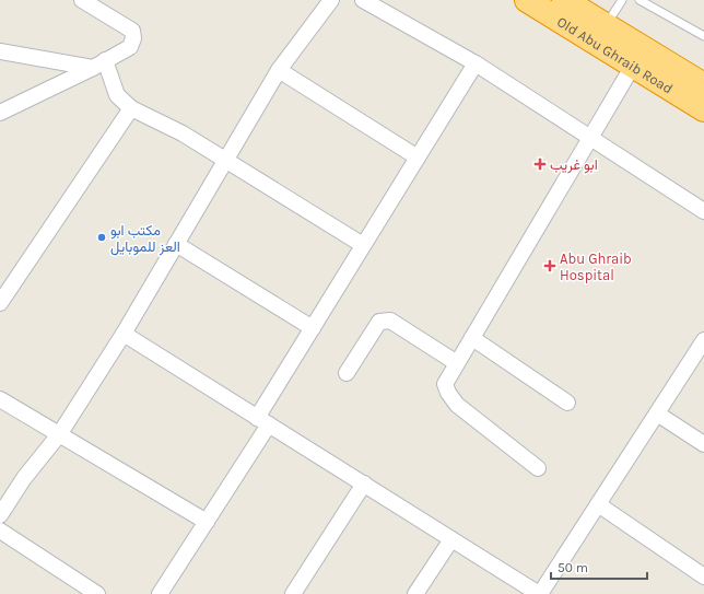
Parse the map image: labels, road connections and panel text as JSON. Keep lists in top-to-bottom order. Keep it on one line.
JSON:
{"streets":{"highway":["Old Abu Ghraib Road"]},"places":{"health":["ابو غريب","Abu Ghraib Hospital"],"other":["مكتب ابو العز للموبايل"]},"scale_bar":"50 m"}
